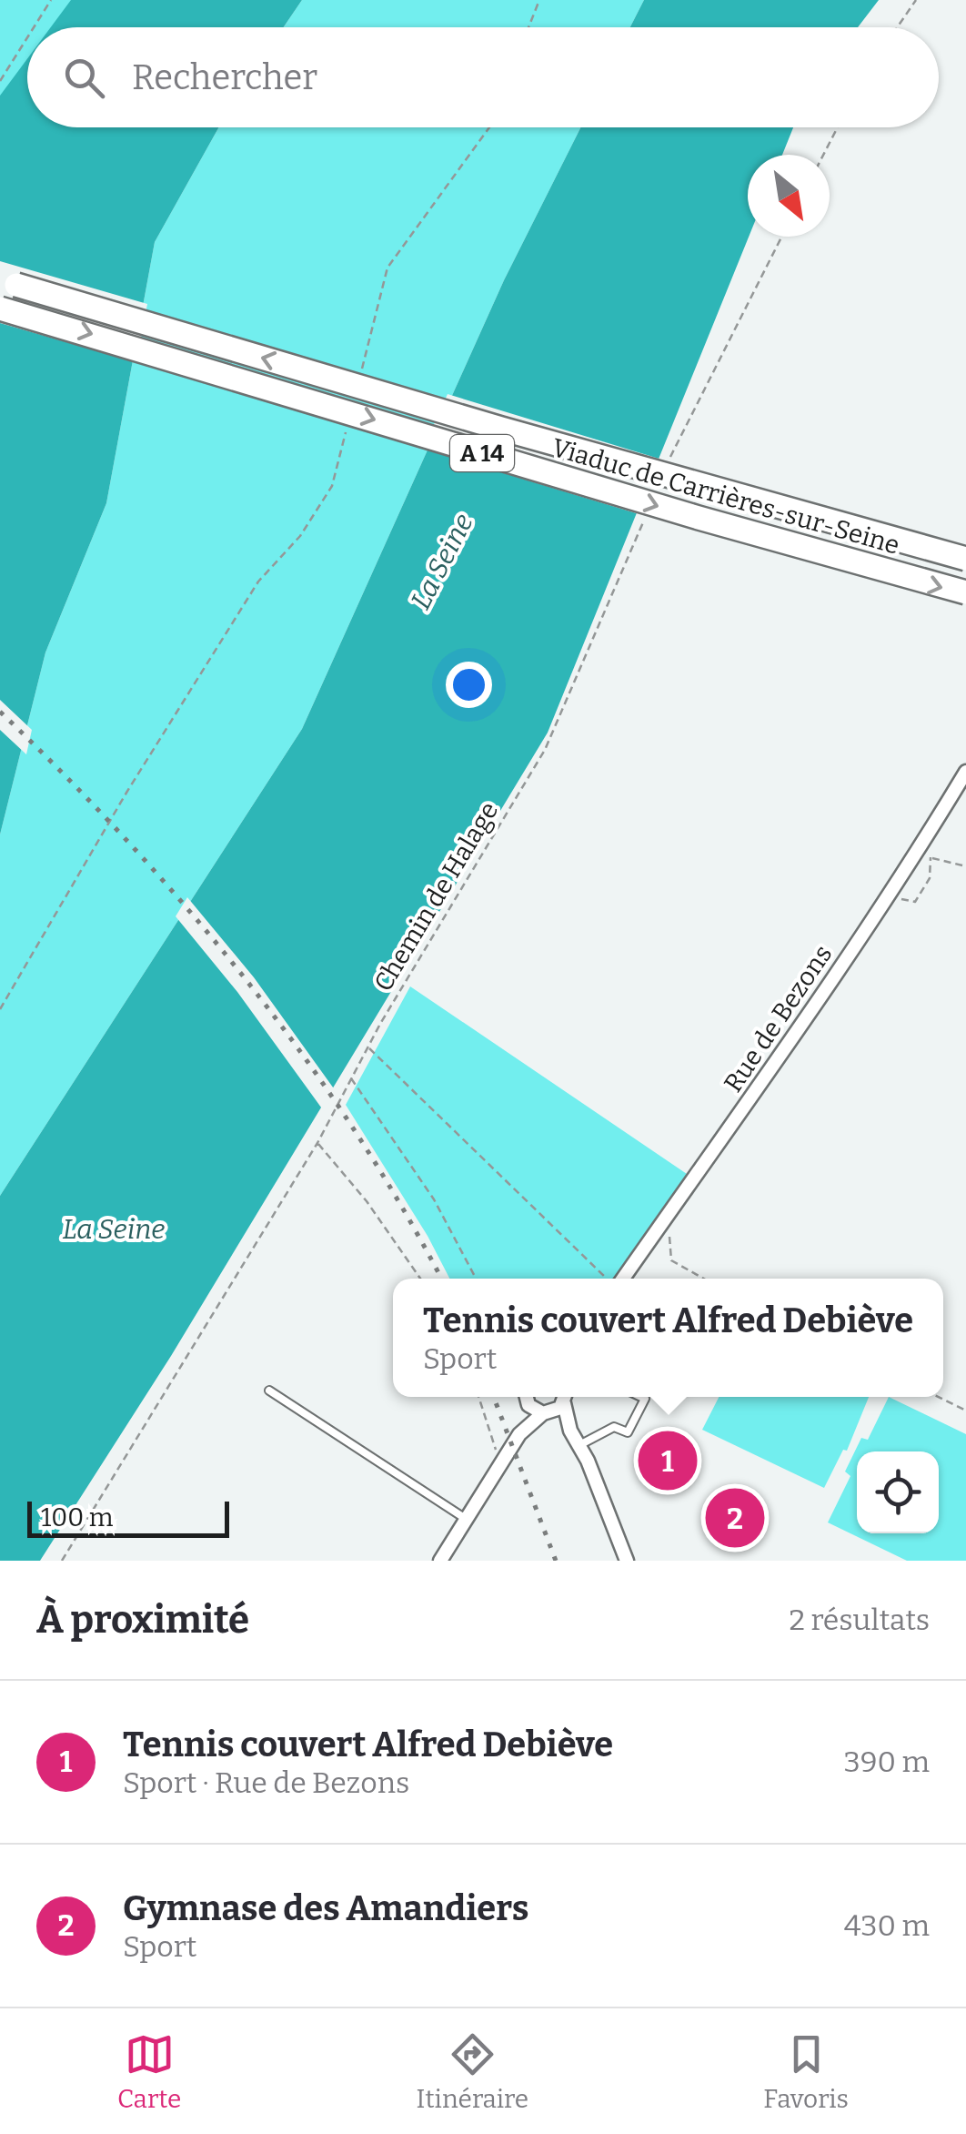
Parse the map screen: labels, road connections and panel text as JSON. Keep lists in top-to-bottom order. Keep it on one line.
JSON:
{"streets":{"highway":["A 14","Viaduc de Carrières-sur-Seine"],"street":["Rue de Bezons"],"path":["Chemin de Halage"]},"water":["La Seine"],"scale_bar":"100 m","north":"bottom right","page":{"search":"Rechercher","popup":["Tennis couvert Alfred Debiève","Sport"],"pins":["1","2"],"scale":"100 m","heading":["À proximité","2 résultats"],"list":[{"mark":"1","name":"Tennis couvert Alfred Debiève","note":"Sport · Rue de Bezons","value":"390 m"},{"mark":"2","name":"Gymnase des Amandiers","note":"Sport","value":"430 m"}],"nav":["Carte","Itinéraire","Favoris"]}}
